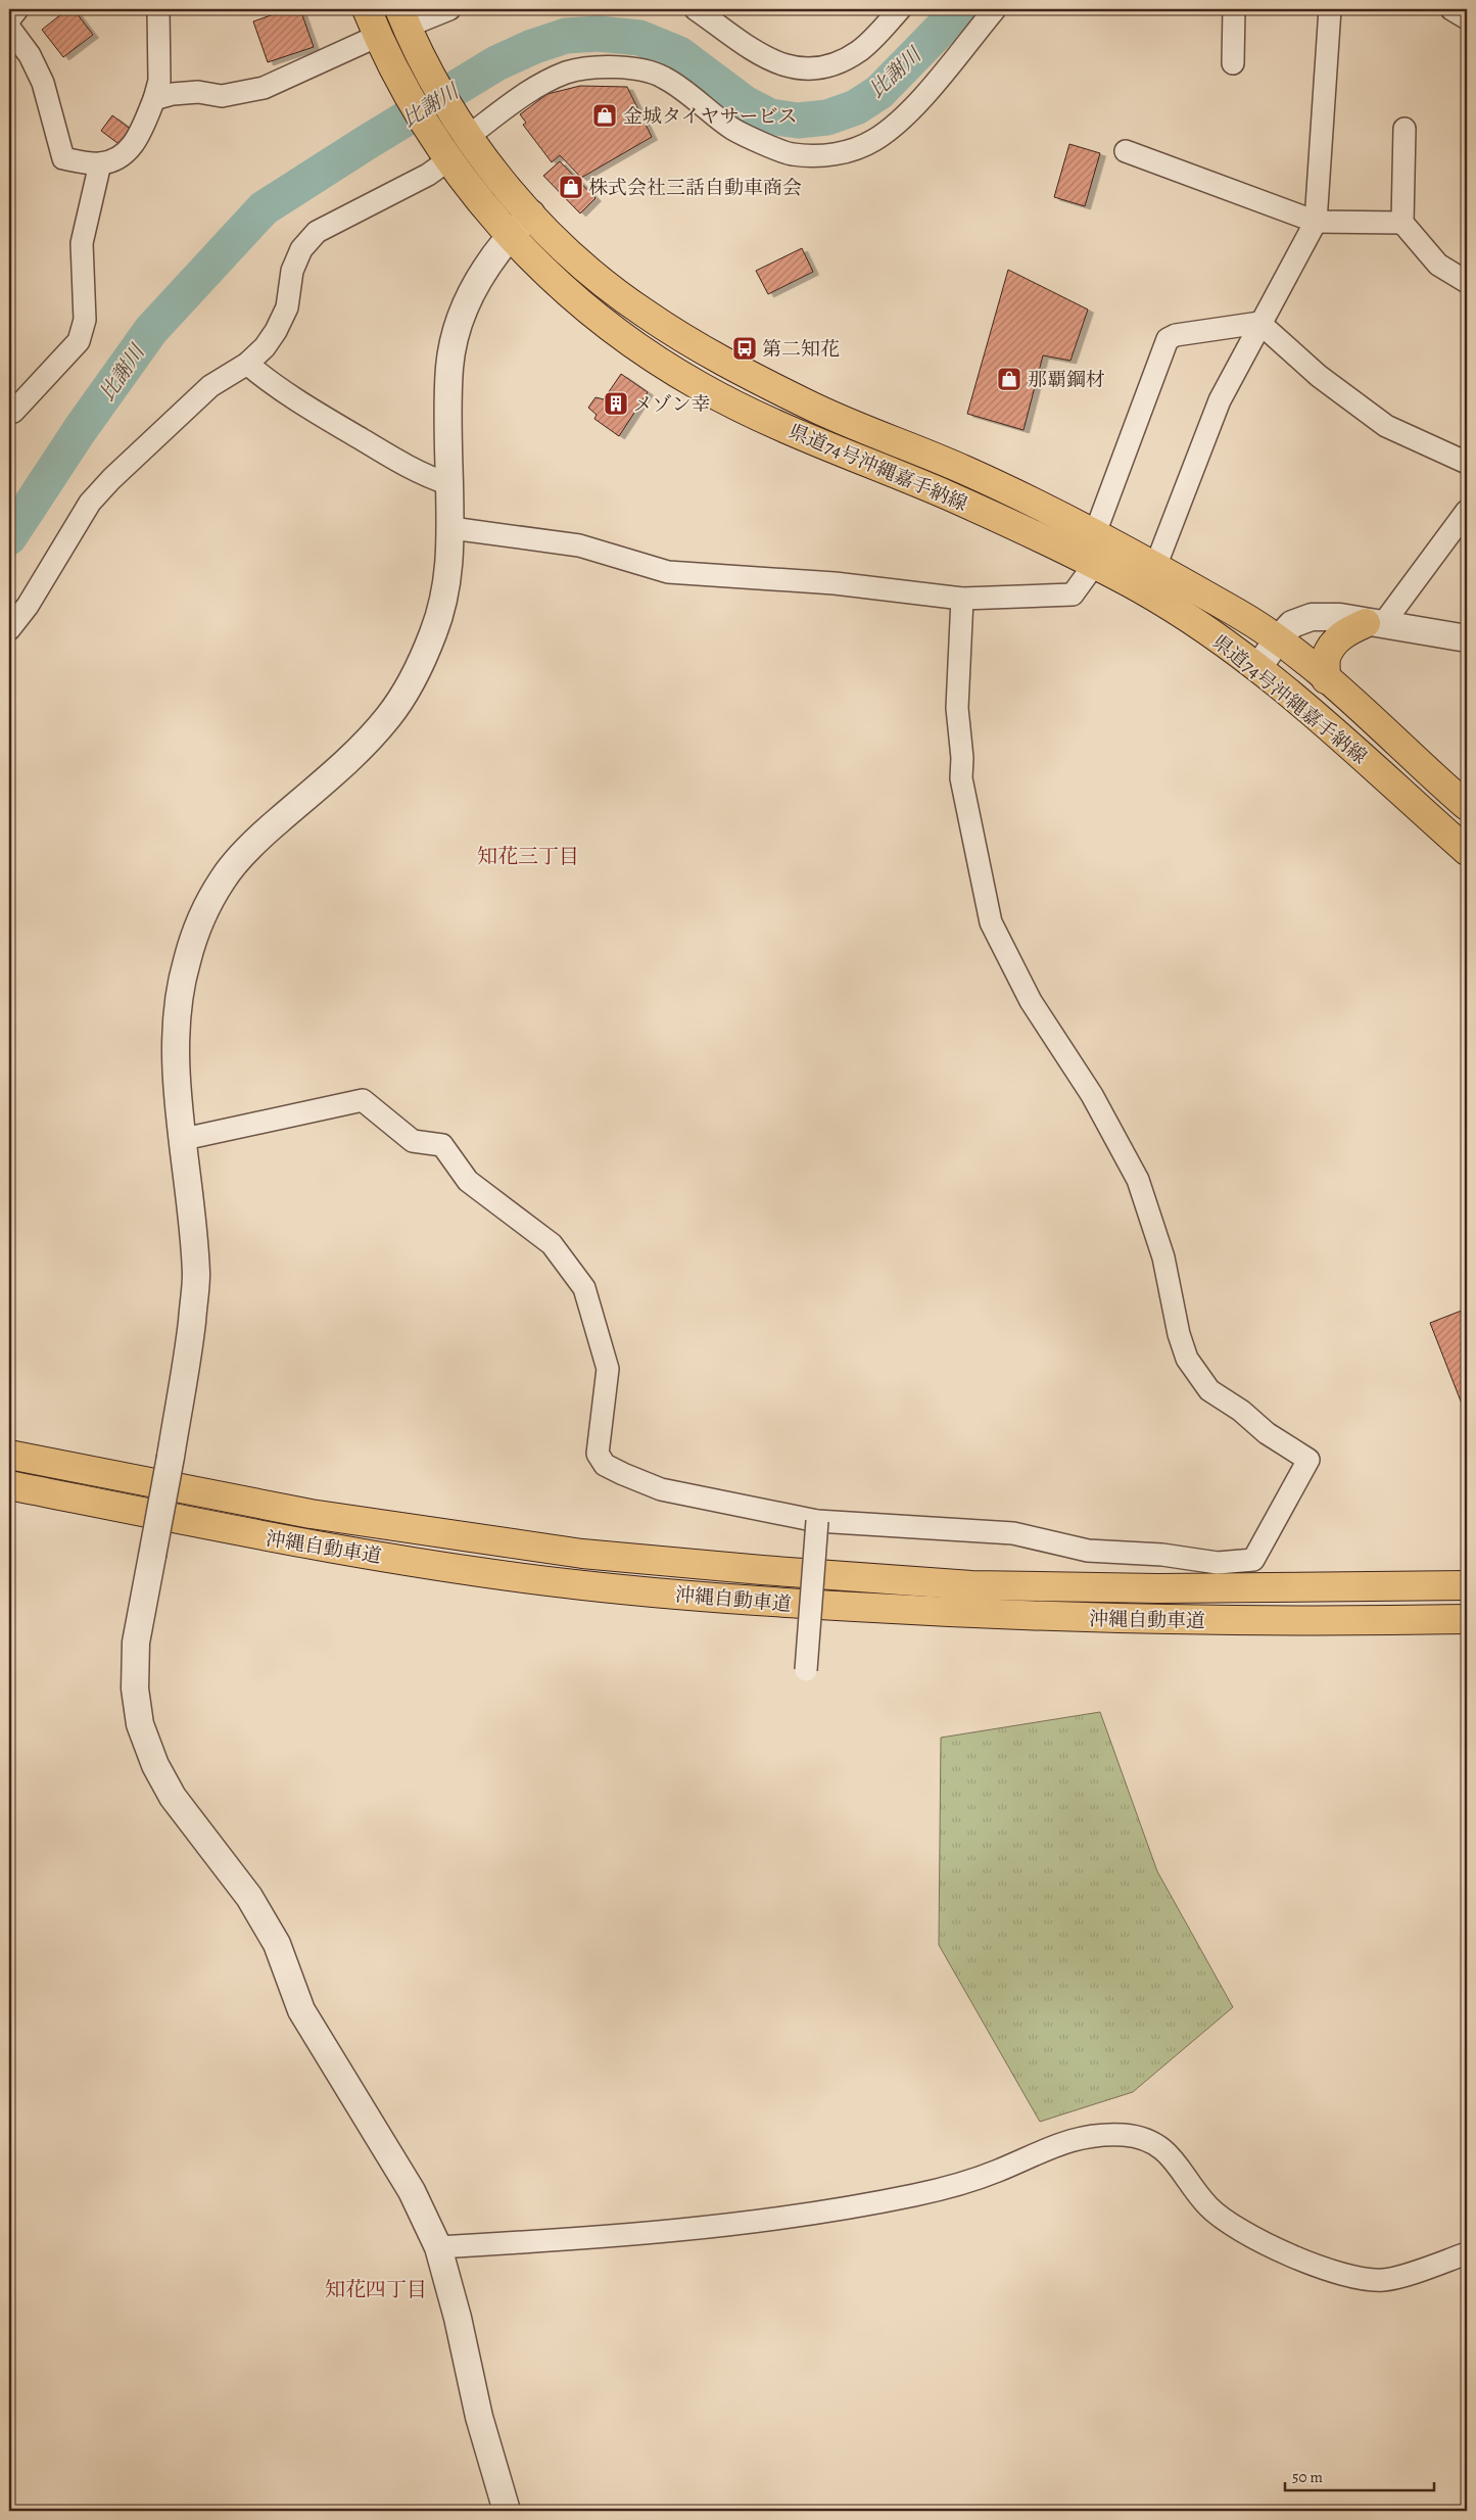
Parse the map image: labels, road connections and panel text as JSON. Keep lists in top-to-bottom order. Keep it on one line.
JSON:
{"streets":{"main road":["県道74号沖縄嘉手納線","沖縄自動車道"]},"districts":["知花三丁目","知花四丁目"],"water":["比謝川"],"places":{"shop":["金城タイヤサービス","株式会社三話自動車商会","那覇鋼材"],"bus stop":["第二知花"],"building":["メゾン幸"]},"scale_bar":"50 m"}
